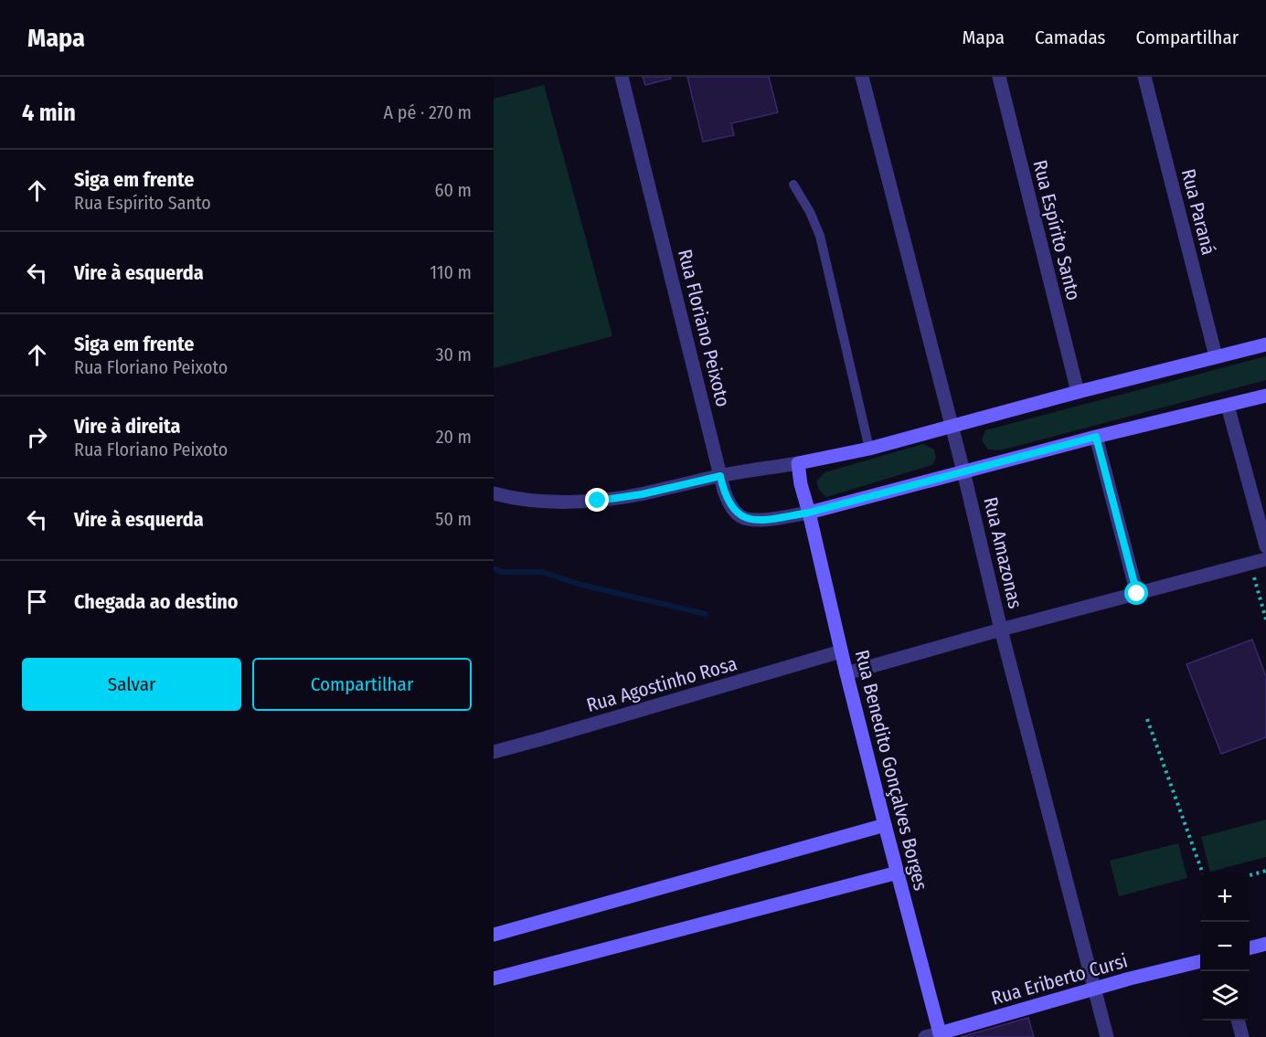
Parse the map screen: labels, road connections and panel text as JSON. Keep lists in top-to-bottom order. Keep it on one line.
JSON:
{"streets":{"street":["Rua Paraná","Rua Espírito Santo","Rua Floriano Peixoto","Rua Amazonas","Rua Agostinho Rosa","Rua Benedito Gonçalves Borges","Rua Eriberto Cursi"]},"crossings":[["Rua Floriano Peixoto","Rua Benedito Gonçalves Borges"],["Rua Amazonas","Rua Eriberto Cursi"],["Rua Agostinho Rosa","Rua Benedito Gonçalves Borges"],["Rua Benedito Gonçalves Borges","Rua Eriberto Cursi"]],"page":{"header":"Mapa","nav":["Mapa","Camadas","Compartilhar"],"heading":["4 min","A pé · 270 m"],"list":[["Siga em frente","Rua Espírito Santo","60 m"],["Vire à esquerda","110 m"],["Siga em frente","Rua Floriano Peixoto","30 m"],["Vire à direita","Rua Floriano Peixoto","20 m"],["Vire à esquerda","50 m"],"Chegada ao destino"],"buttons":["Salvar","Compartilhar"],"map_buttons":["+","−"]}}
